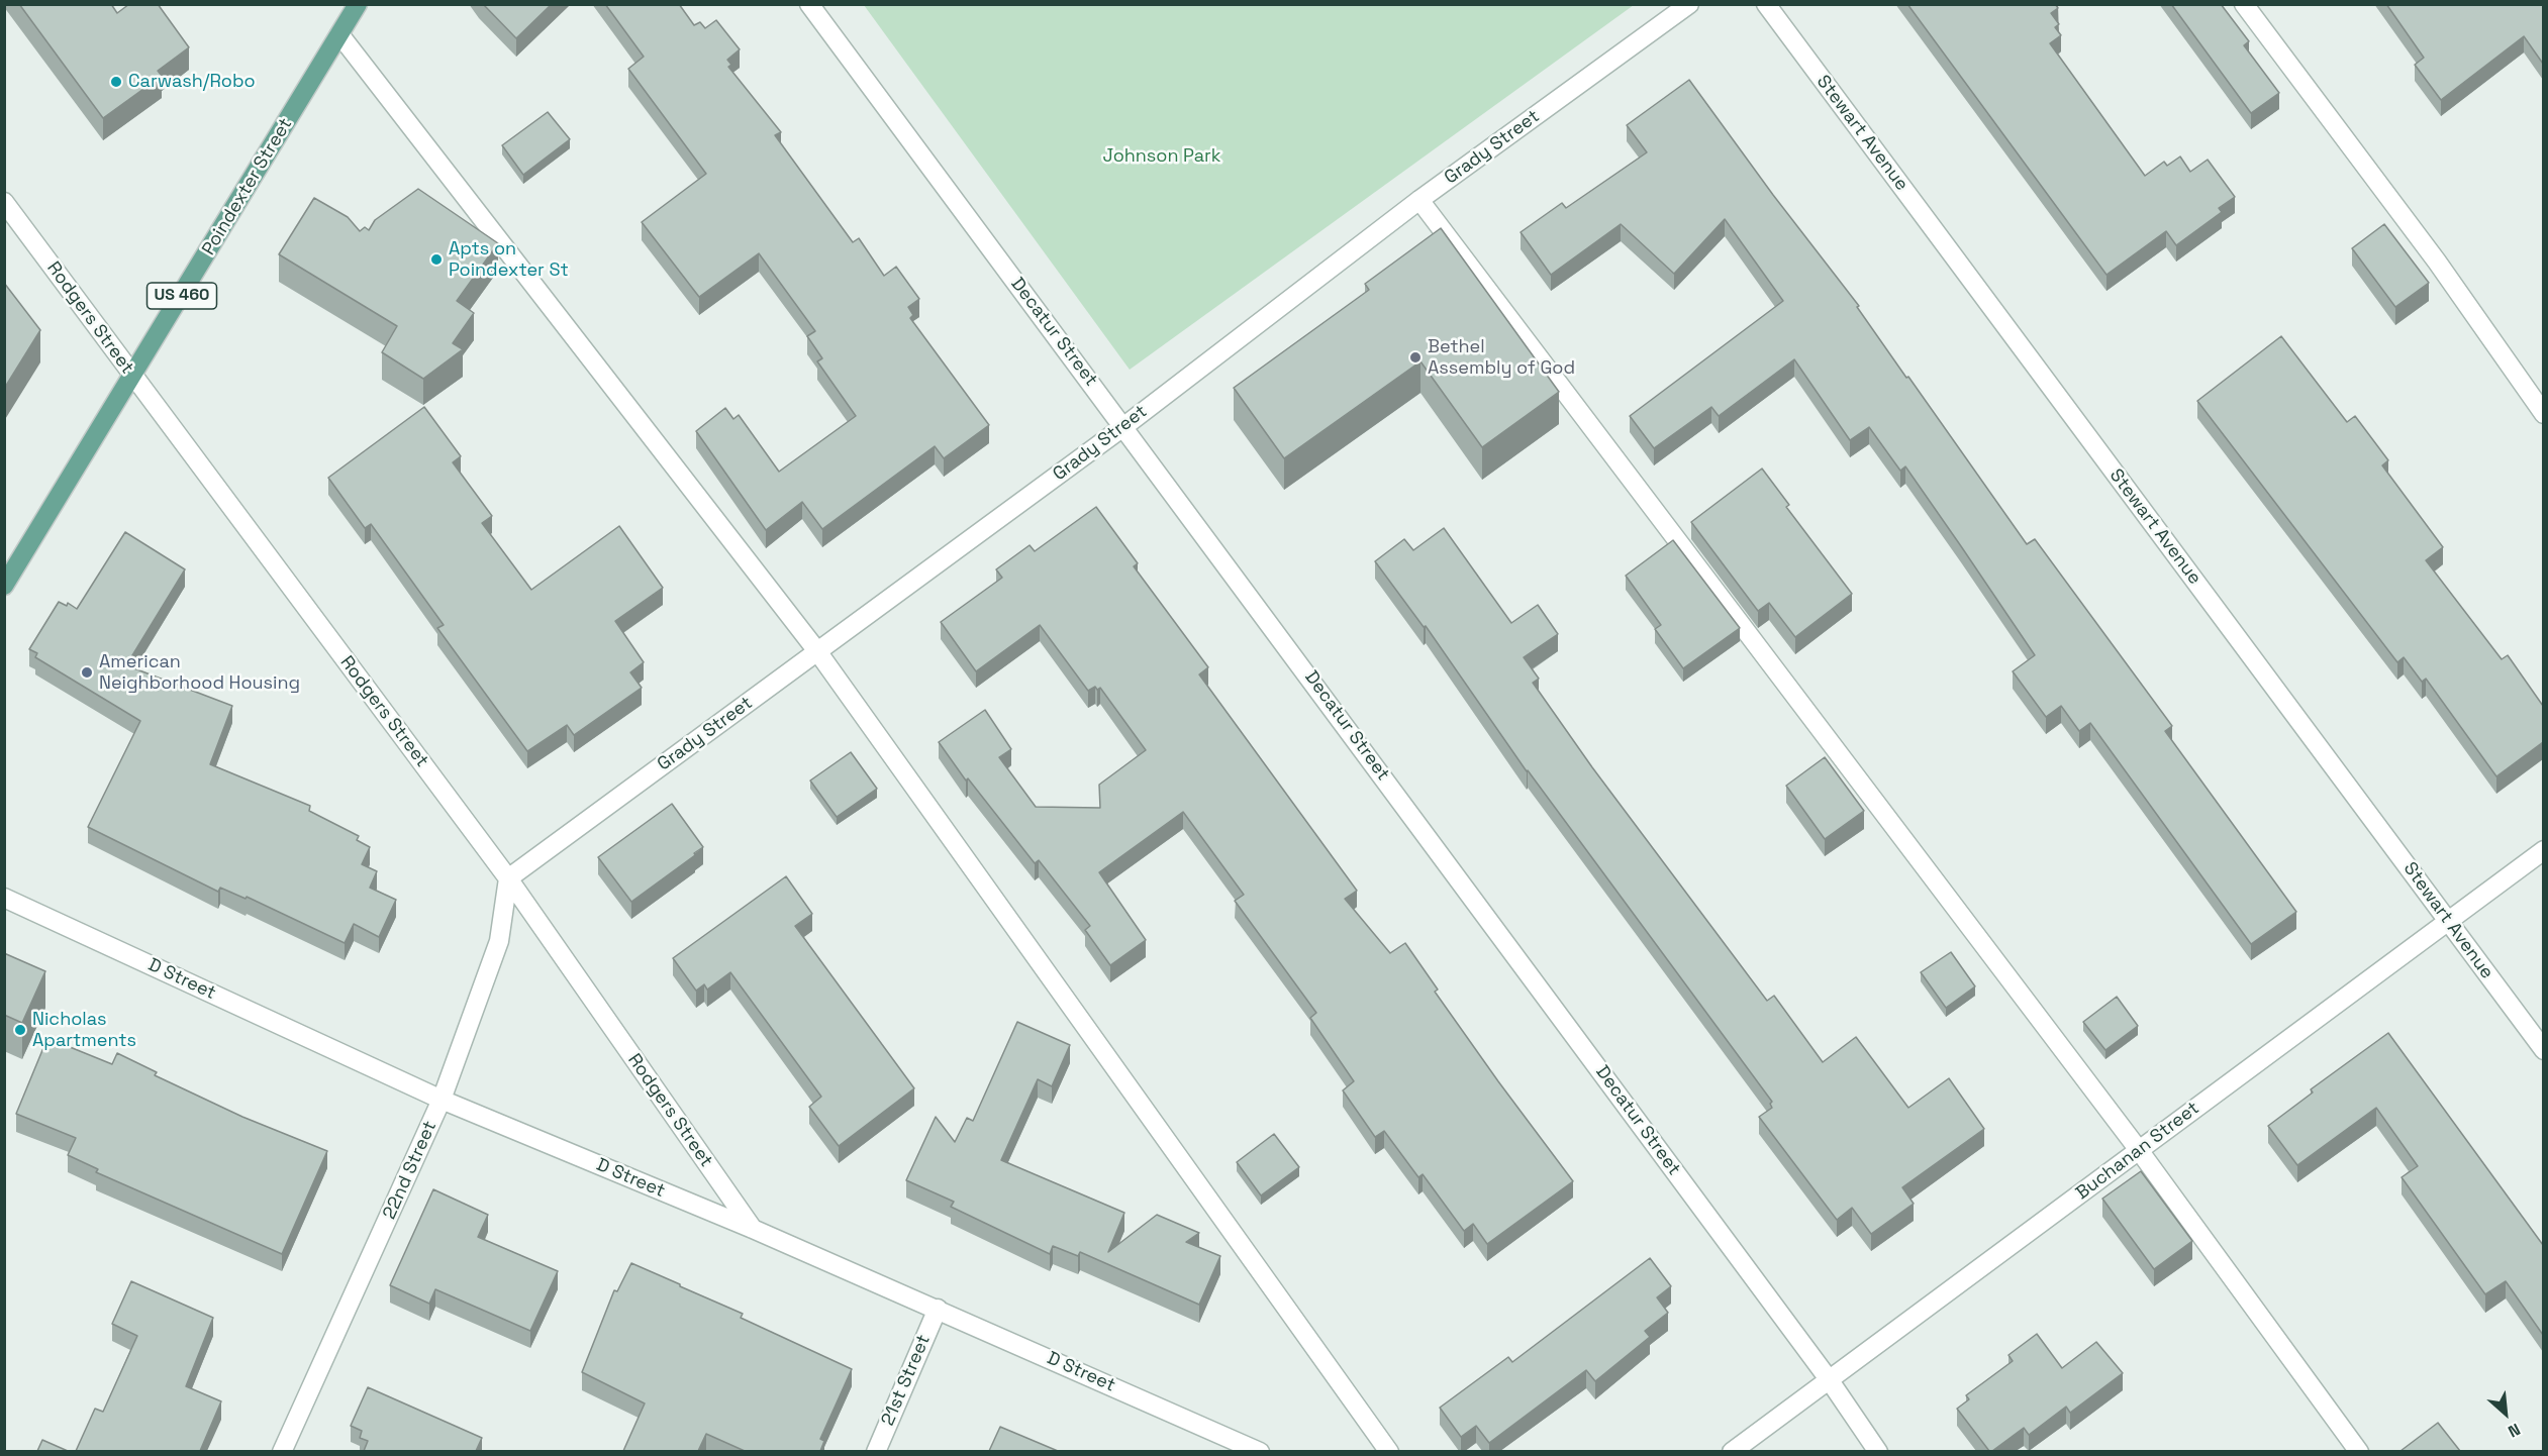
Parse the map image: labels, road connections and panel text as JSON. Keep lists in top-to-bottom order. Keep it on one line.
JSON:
{"streets":{"main road":["Poindexter Street","US 460"],"street":["Stewart Avenue","Grady Street","Rodgers Street","Decatur Street","D Street","Buchanan Street","22nd Street","21st Street"]},"crossings":[["Stewart Avenue","Buchanan Street"],["Grady Street","Rodgers Street"],["Grady Street","Decatur Street"],["Grady Street","22nd Street"],["Poindexter Street","Rodgers Street"],["Rodgers Street","D Street"],["Rodgers Street","22nd Street"],["Decatur Street","Buchanan Street"],["D Street","22nd Street"],["D Street","21st Street"]],"parks":["Johnson Park"],"places":["Carwash/Robo","Apts on Poindexter St","Bethel Assembly of God","American Neighborhood Housing","Nicholas Apartments"],"north":"bottom right"}
